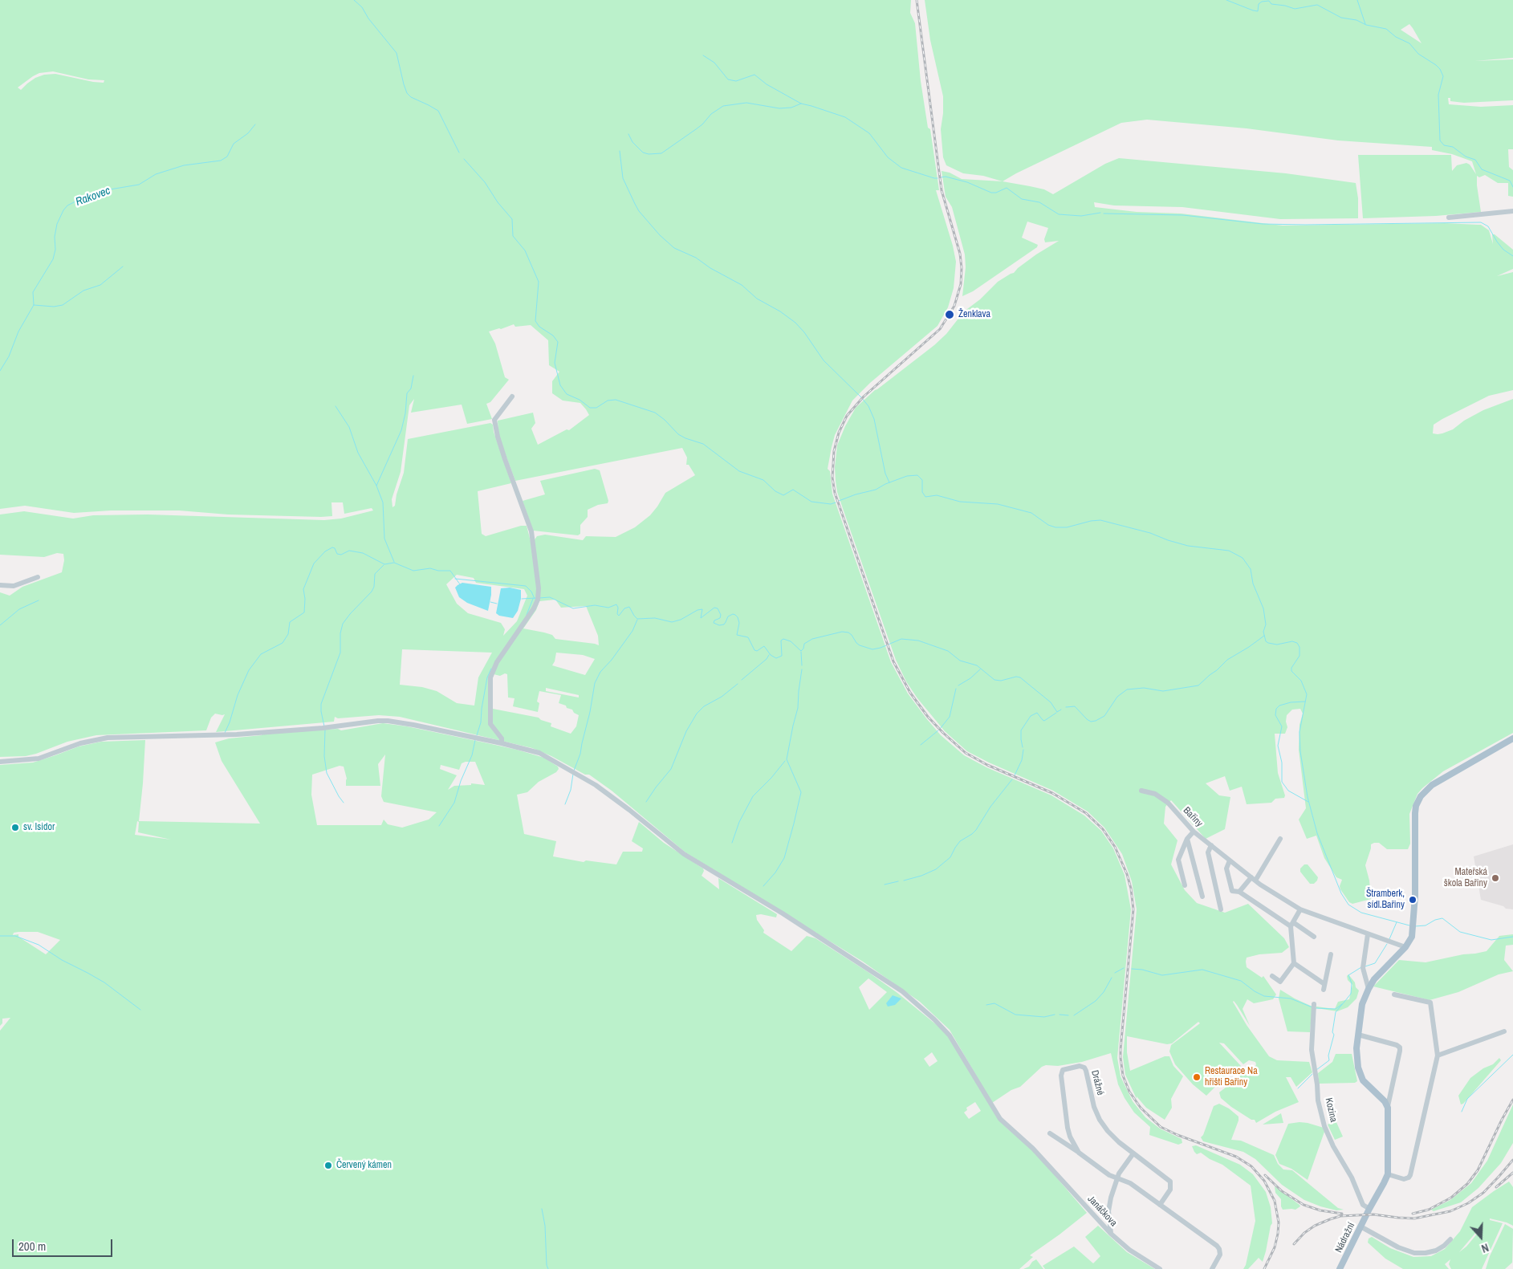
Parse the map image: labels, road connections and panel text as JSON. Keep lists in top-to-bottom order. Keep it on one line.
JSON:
{"streets":{"main road":["Nádražní"],"street":["Bařiny","Drážné","Kozina","Janáčkova"]},"crossings":[["Kozina","Nádražní"]],"water":["Rakovec"],"places":["Ženklava","sv. Isidor","Mateřská škola Bařiny","Štramberk, sídl.Bařiny","Restaurace Na hřišti Bařiny","Červený kámen"],"scale_bar":"200 m","north":"bottom"}
